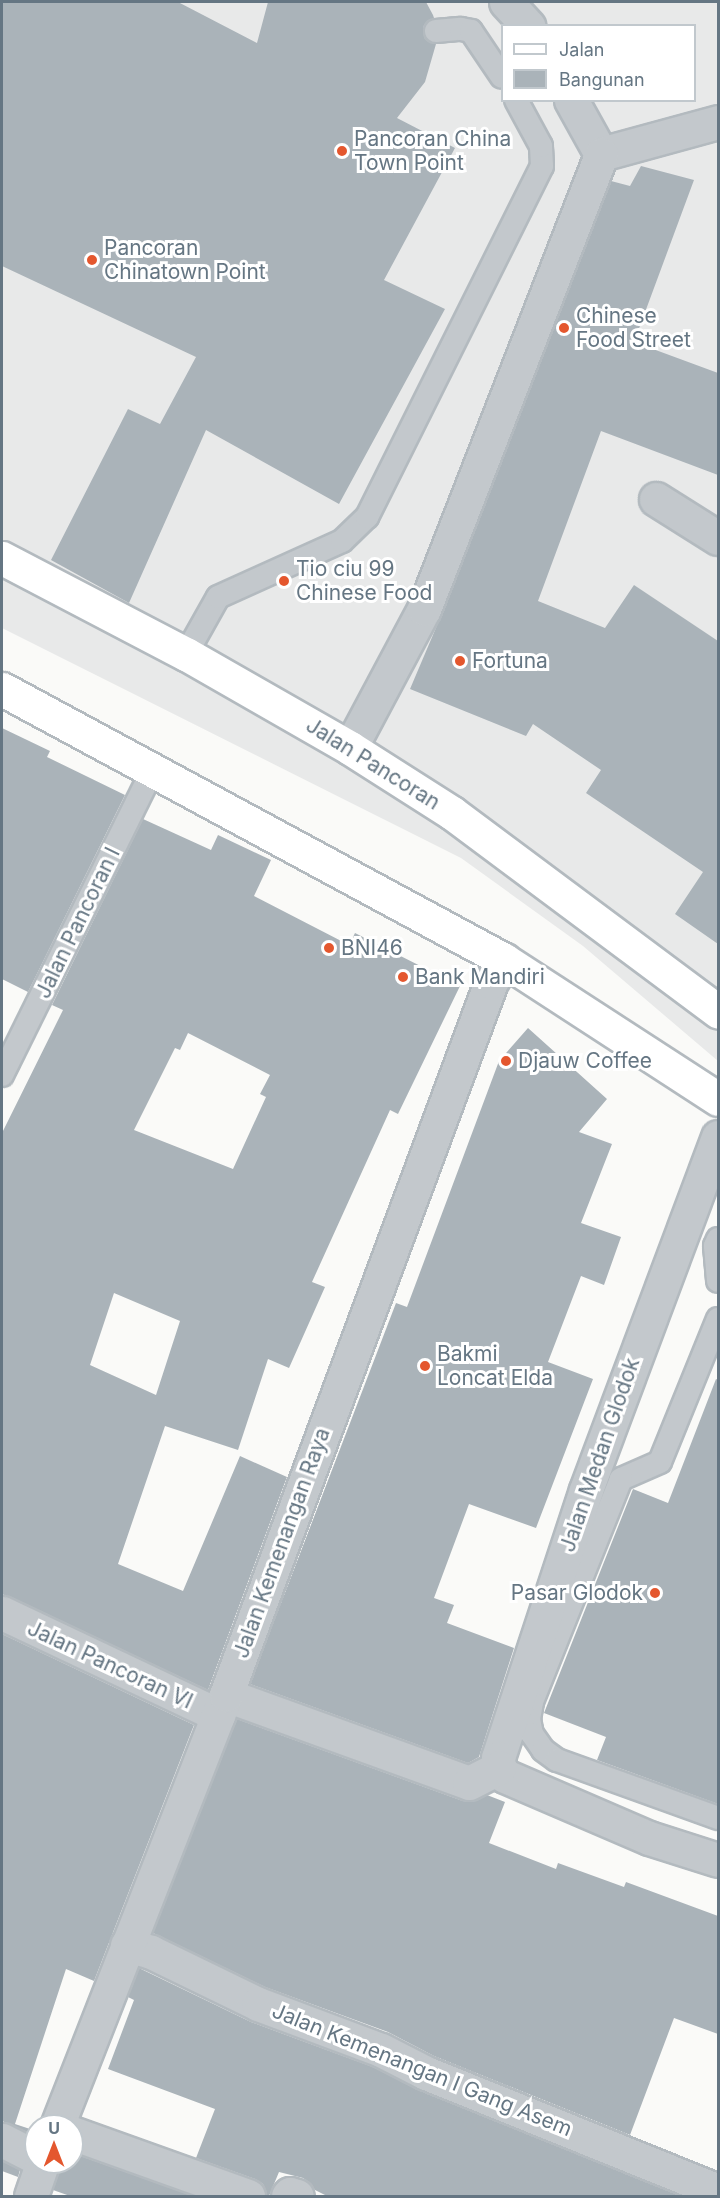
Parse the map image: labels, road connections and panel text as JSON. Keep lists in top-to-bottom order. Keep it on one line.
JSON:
{"streets":{"main road":["Jalan Pancoran"],"street":["Jalan Medan Glodok","Jalan Kemenangan Raya","Jalan Pancoran VI","Jalan Kemenangan I Gang Asem"],"lane":["Jalan Pancoran I"]},"crossings":[["Jalan Medan Glodok","Jalan Pancoran VI"],["Jalan Kemenangan Raya","Jalan Pancoran VI"],["Jalan Kemenangan Raya","Jalan Kemenangan I Gang Asem"]],"places":["Pancoran China Town Point","Pancoran Chinatown Point","Chinese Food Street","Tio ciu 99 Chinese Food","Fortuna","BNI46","Bank Mandiri","Djauw Coffee","Bakmi Loncat Elda","Pasar Glodok"],"legend":["Jalan","Bangunan"],"north":"top"}
